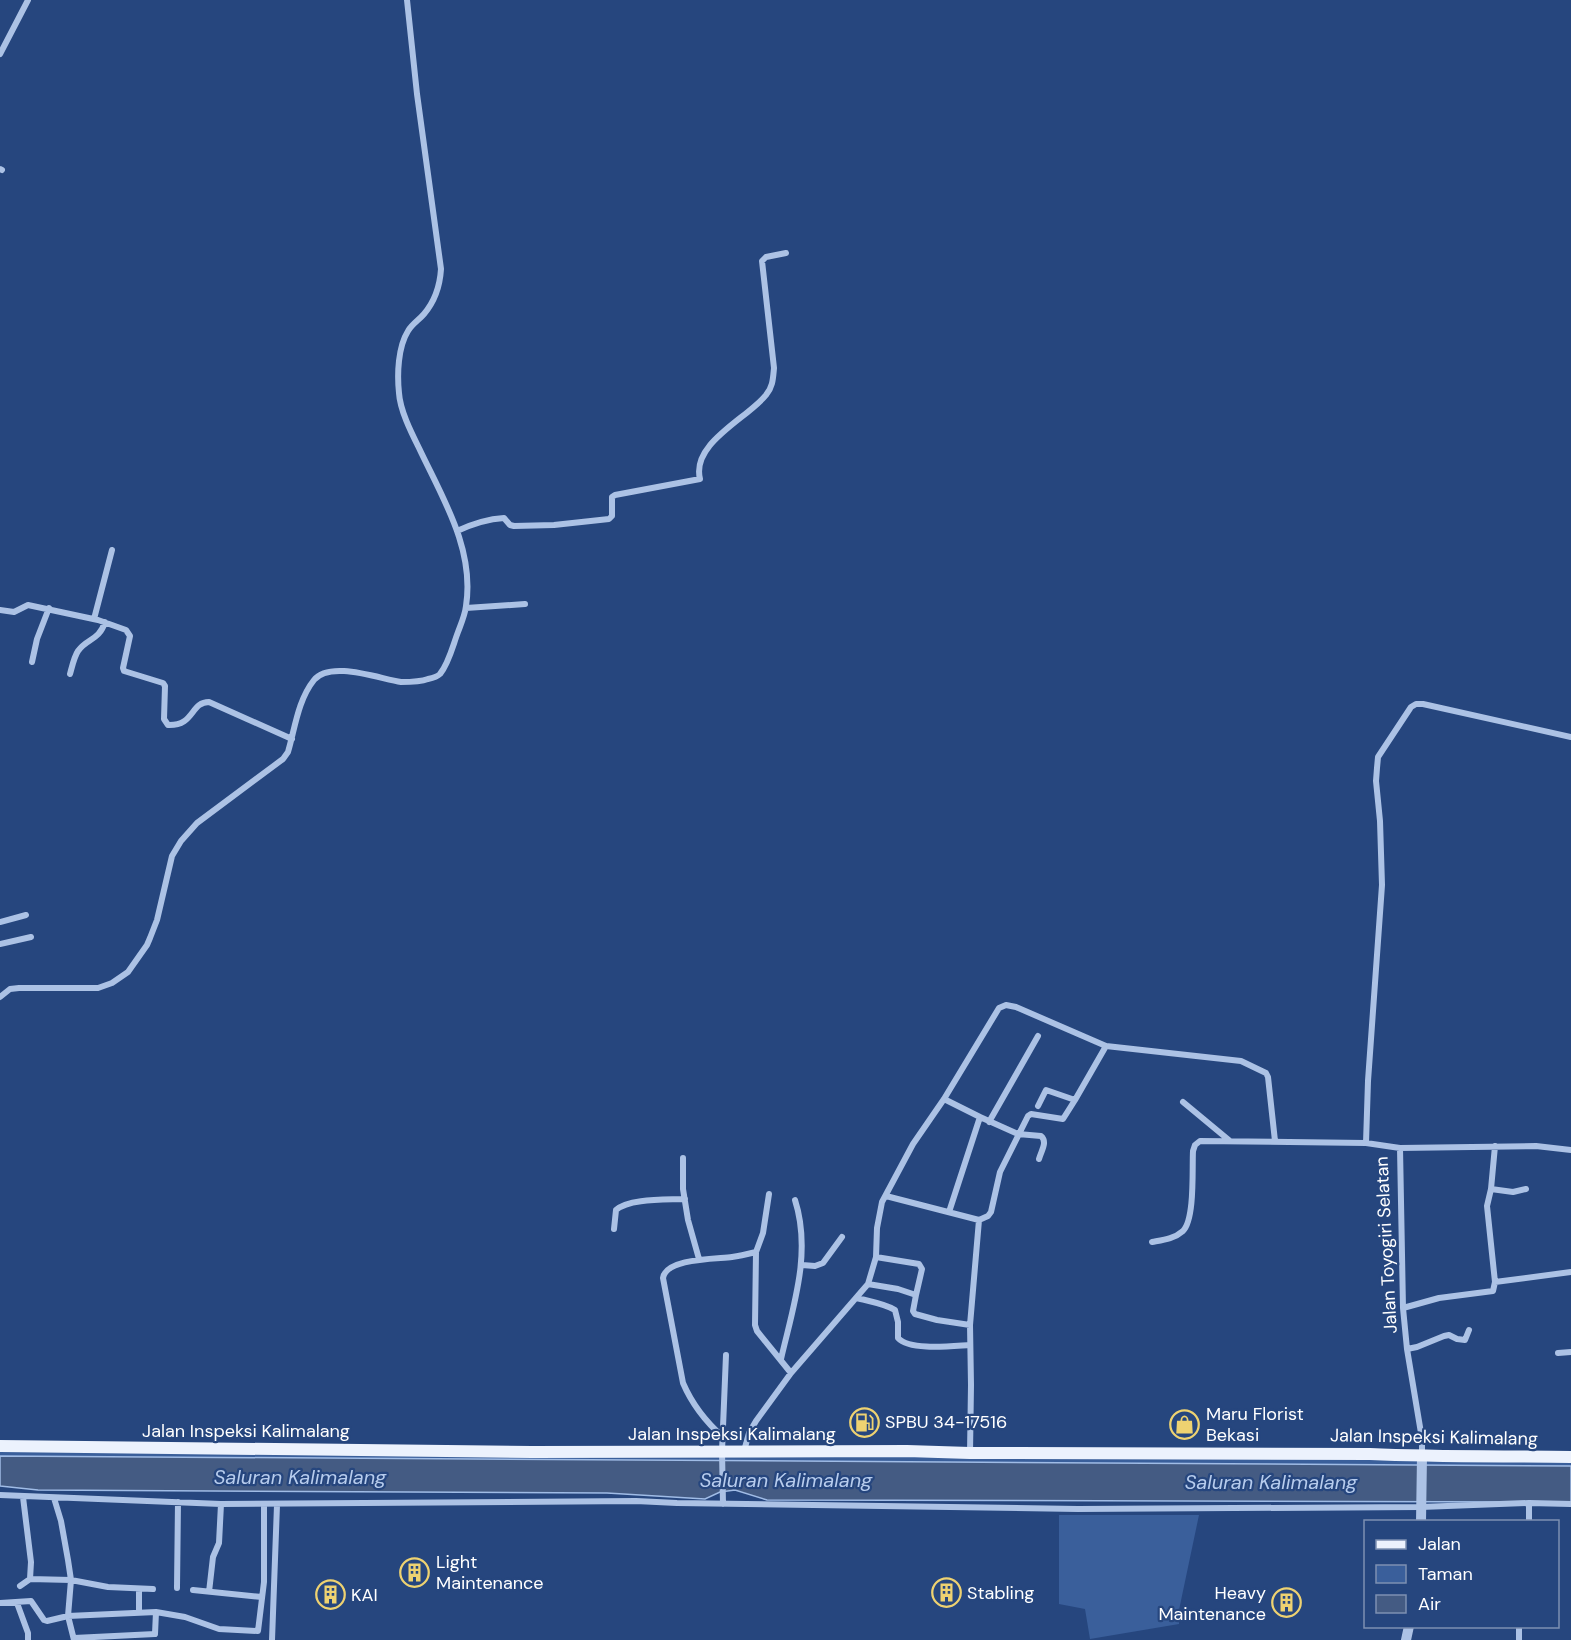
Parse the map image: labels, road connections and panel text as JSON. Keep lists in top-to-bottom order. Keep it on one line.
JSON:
{"streets":{"main road":["Jalan Inspeksi Kalimalang"],"street":["Jalan Toyogiri Selatan"]},"crossings":[["Jalan Toyogiri Selatan","Jalan Inspeksi Kalimalang"]],"water":["Saluran Kalimalang"],"places":{"fuel station":["SPBU 34-17516"],"shop":["Maru Florist Bekasi"],"building":["Light Maintenance","Stabling","KAI","Heavy Maintenance"]},"legend":["Jalan","Taman","Air"]}
